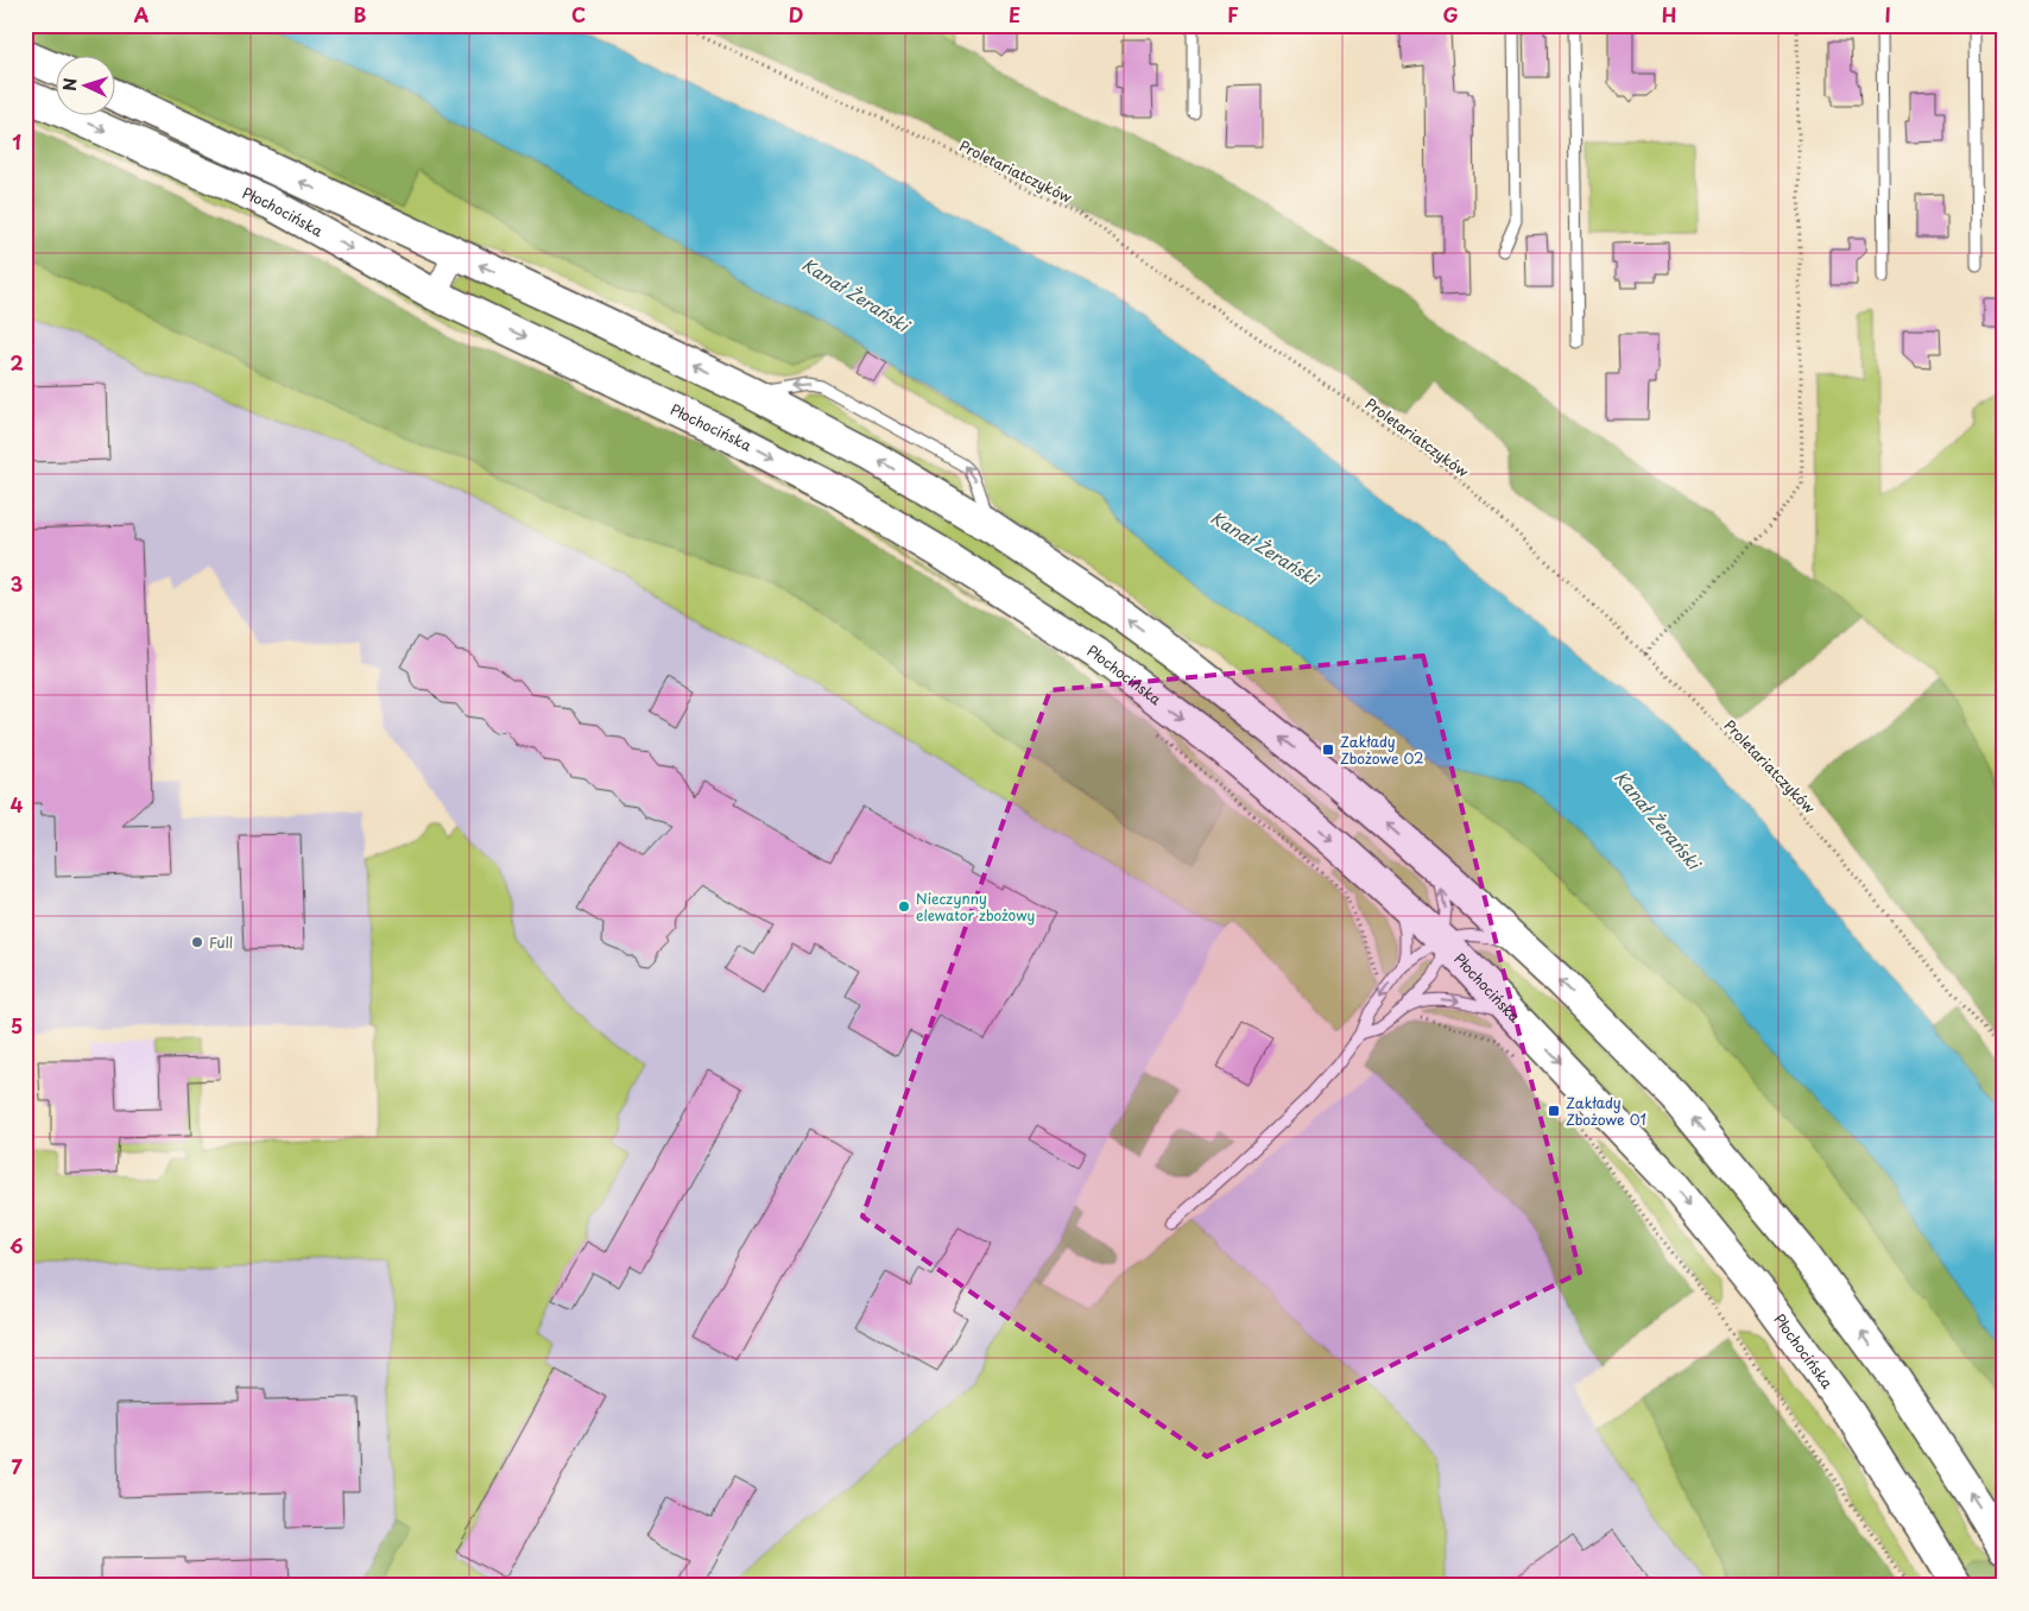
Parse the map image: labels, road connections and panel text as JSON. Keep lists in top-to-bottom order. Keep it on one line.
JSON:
{"streets":{"main road":["Płochocińska"],"path":["Proletariatczyków"]},"water":["Kanał Żerański"],"places":{"transit":["Zakłady Zbożowe 02","Zakłady Zbożowe 01"],"other":["Nieczynny elewator zbożowy","Full"]},"north":"left","grid":{"columns":["A","B","C","D","E","F","G","H","I"],"rows":["1","2","3","4","5","6","7"]}}
